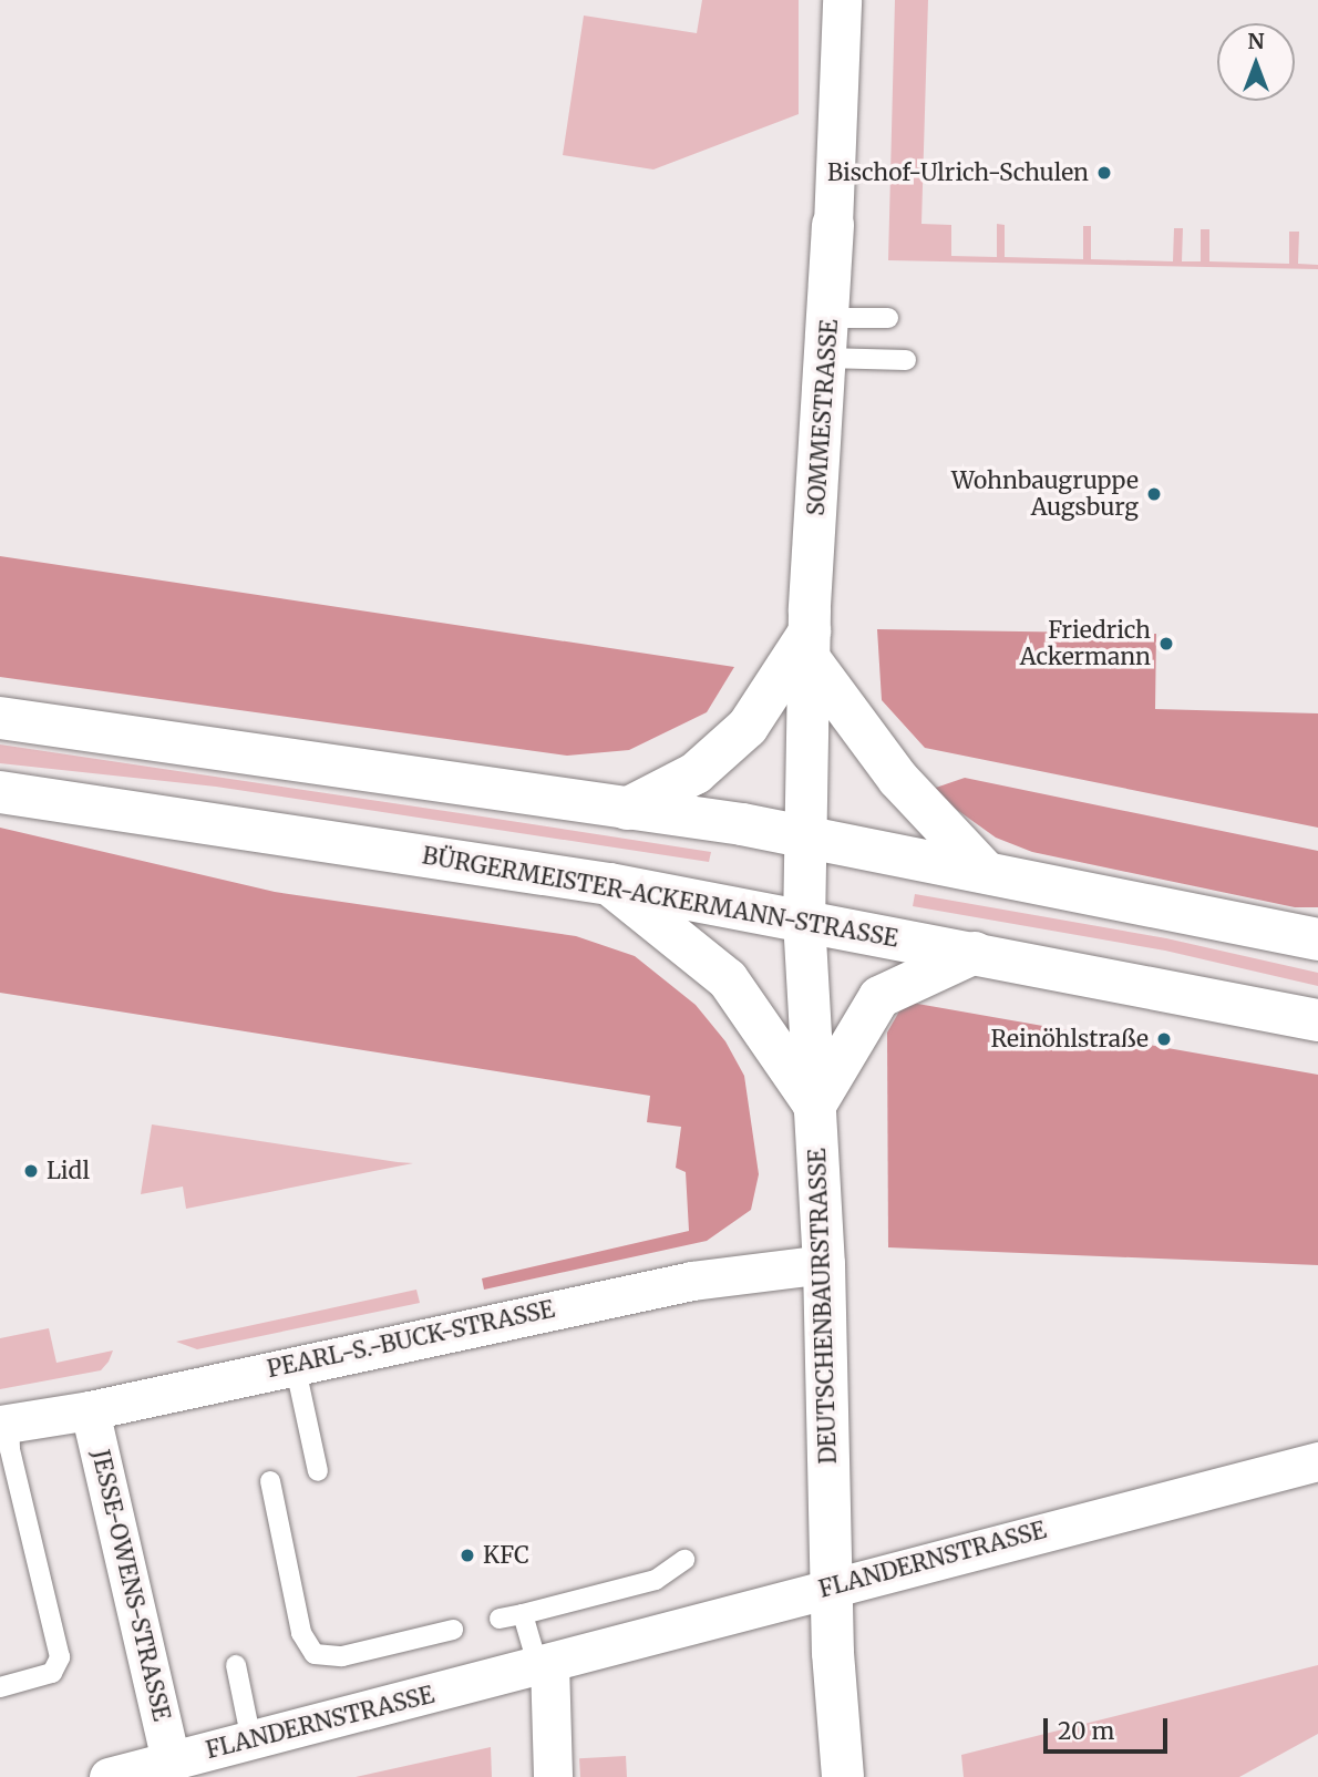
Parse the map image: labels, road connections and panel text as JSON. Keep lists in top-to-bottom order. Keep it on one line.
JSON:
{"streets":{"main road":["SOMMESTRASSE","BÜRGERMEISTER-ACKERMANN-STRASSE","DEUTSCHENBAURSTRASSE"],"street":["PEARL-S.-BUCK-STRASSE","FLANDERNSTRASSE","JESSE-OWENS-STRASSE"]},"crossings":[["SOMMESTRASSE","DEUTSCHENBAURSTRASSE"],["BÜRGERMEISTER-ACKERMANN-STRASSE","DEUTSCHENBAURSTRASSE"],["DEUTSCHENBAURSTRASSE","PEARL-S.-BUCK-STRASSE"],["DEUTSCHENBAURSTRASSE","FLANDERNSTRASSE"],["PEARL-S.-BUCK-STRASSE","JESSE-OWENS-STRASSE"],["FLANDERNSTRASSE","JESSE-OWENS-STRASSE"]],"places":["Bischof-Ulrich-Schulen","Wohnbaugruppe Augsburg","Friedrich Ackermann","Reinöhlstraße","Lidl","KFC"],"scale_bar":"20 m","north":"top"}
